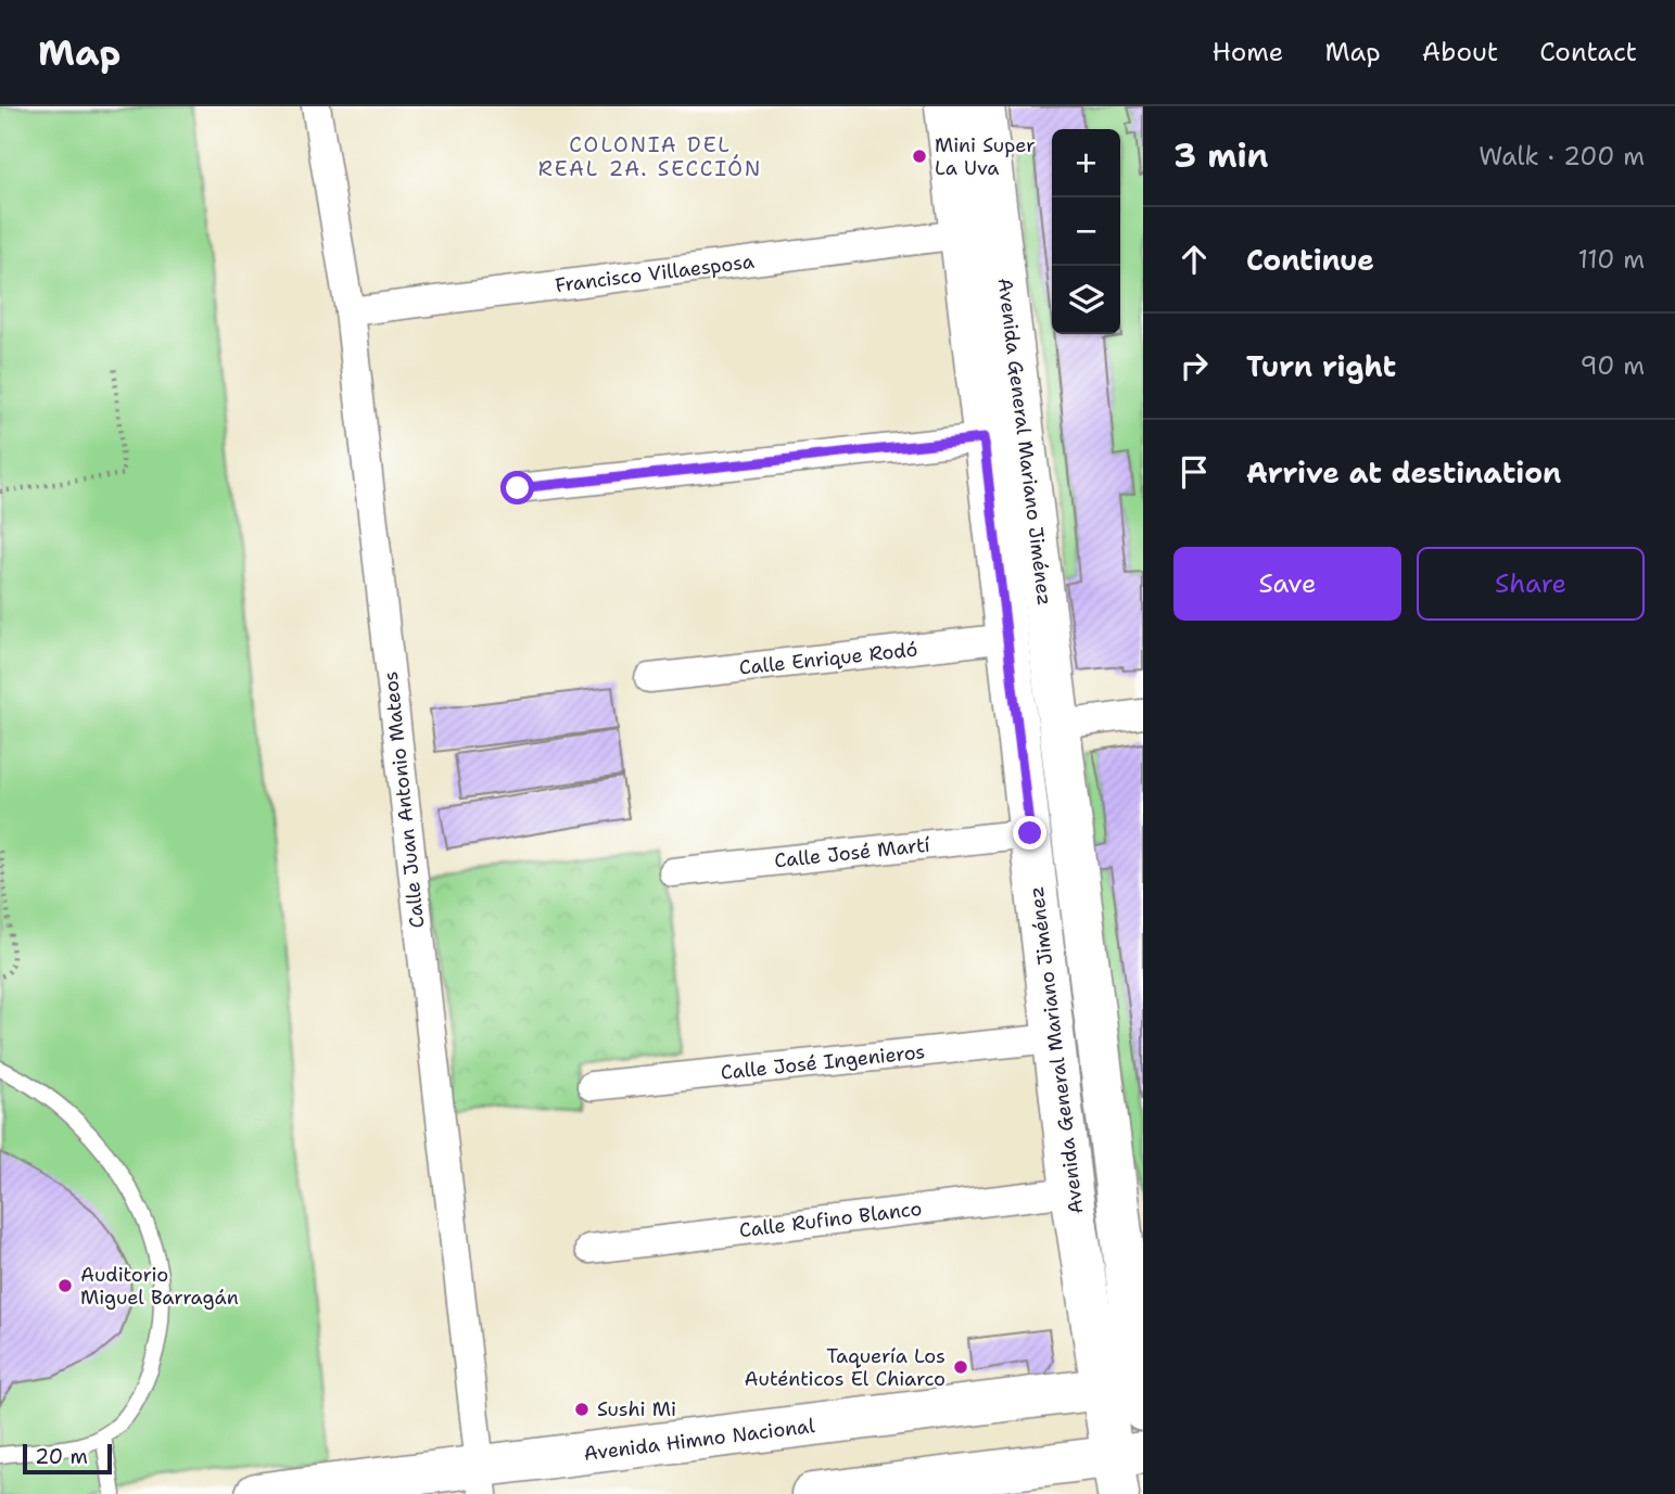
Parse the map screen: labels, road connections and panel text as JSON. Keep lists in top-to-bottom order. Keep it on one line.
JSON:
{"streets":{"main road":["Avenida General Mariano Jiménez","Avenida Himno Nacional"],"street":["Francisco Villaesposa","Calle Enrique Rodó","Calle Juan Antonio Mateos","Calle José Martí","Calle José Ingenieros","Calle Rufino Blanco"]},"crossings":[["Francisco Villaesposa","Avenida General Mariano Jiménez"],["Francisco Villaesposa","Calle Juan Antonio Mateos"],["Avenida General Mariano Jiménez","Calle Enrique Rodó"],["Avenida General Mariano Jiménez","Calle José Martí"],["Avenida General Mariano Jiménez","Calle José Ingenieros"],["Avenida General Mariano Jiménez","Calle Rufino Blanco"],["Avenida General Mariano Jiménez","Avenida Himno Nacional"],["Calle Juan Antonio Mateos","Avenida Himno Nacional"]],"districts":["COLONIA DEL REAL 2A. SECCIÓN"],"places":["Mini Super La Uva","Auditorio Miguel Barragán","Taquería Los Auténticos El Chiarco","Sushi Mi"],"scale_bar":"20 m","page":{"header":"Map","nav":["Home","Map","About","Contact"],"heading":["3 min","Walk · 200 m"],"map_buttons":["+","−"],"list":[["Continue","110 m"],["Turn right","90 m"],"Arrive at destination"],"buttons":["Save","Share"],"scale":"20 m"}}
